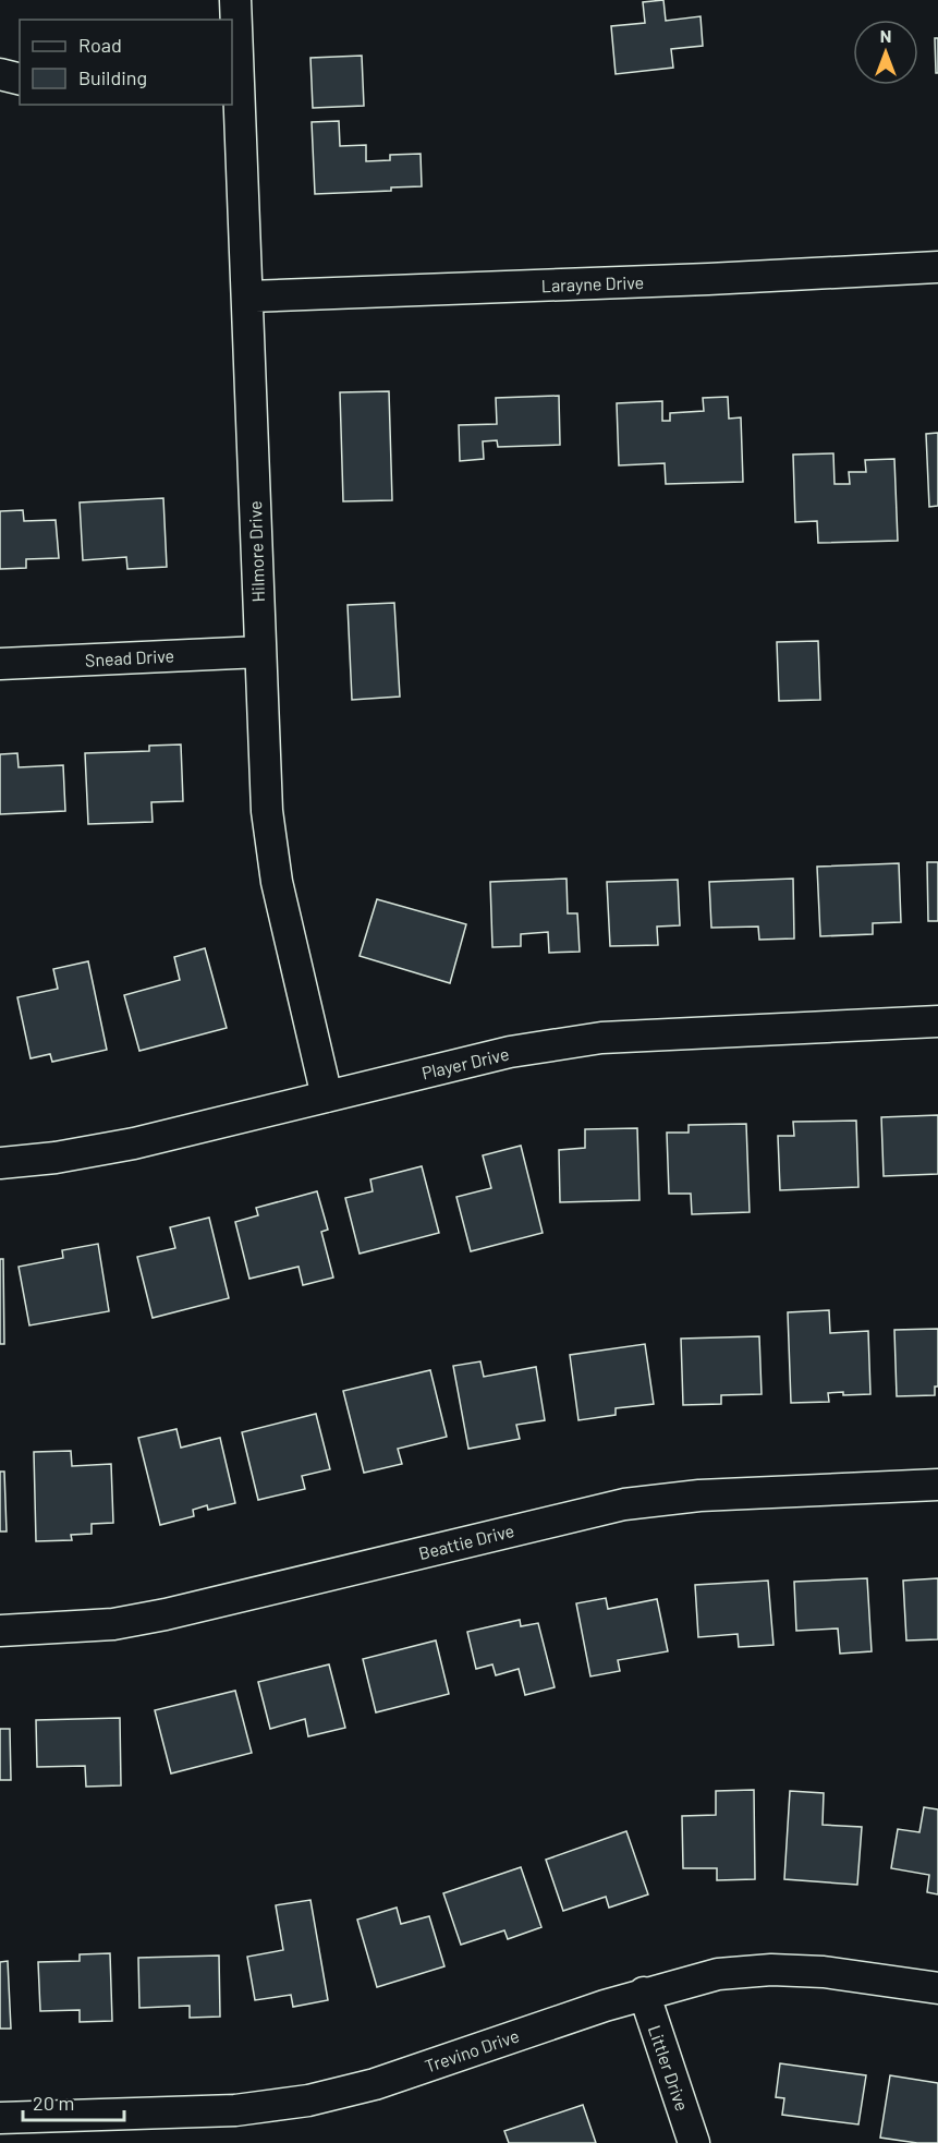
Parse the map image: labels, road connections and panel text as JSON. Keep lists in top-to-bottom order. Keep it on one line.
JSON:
{"streets":{"street":["Larayne Drive","Hilmore Drive","Snead Drive","Player Drive","Beattie Drive","Trevino Drive","Littler Drive"]},"crossings":[["Larayne Drive","Hilmore Drive"],["Hilmore Drive","Snead Drive"],["Hilmore Drive","Player Drive"],["Trevino Drive","Littler Drive"]],"legend":["Road","Building"],"scale_bar":"20 m","north":"top"}
